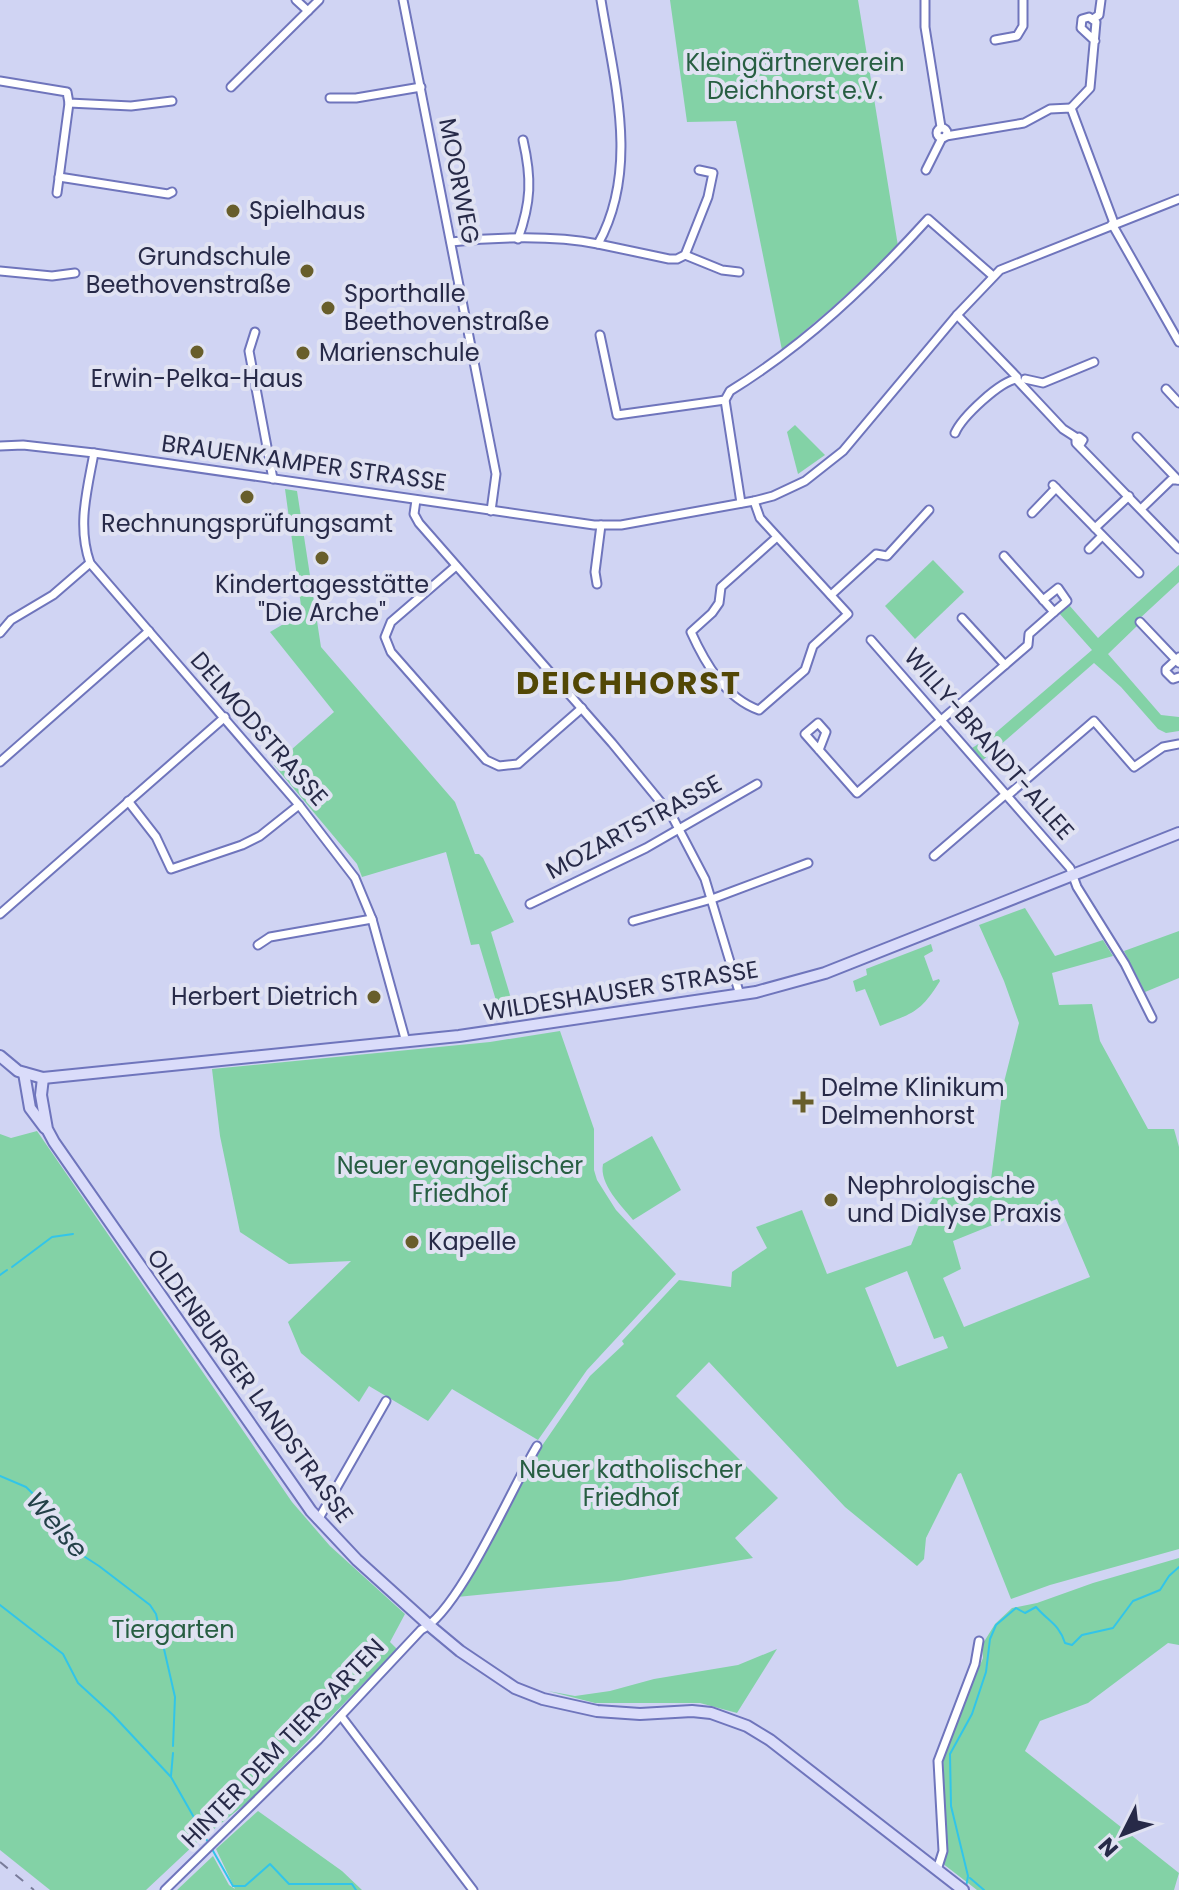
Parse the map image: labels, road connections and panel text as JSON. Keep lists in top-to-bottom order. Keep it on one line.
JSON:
{"streets":{"main road":["WILDESHAUSER STRASSE","OLDENBURGER LANDSTRASSE"],"street":["MOORWEG","BRAUENKAMPER STRASSE","DELMODSTRASSE","WILLY-BRANDT-ALLEE","MOZARTSTRASSE","HINTER DEM TIERGARTEN"]},"crossings":[["MOORWEG","BRAUENKAMPER STRASSE"],["BRAUENKAMPER STRASSE","DELMODSTRASSE"],["DELMODSTRASSE","WILDESHAUSER STRASSE"],["WILLY-BRANDT-ALLEE","WILDESHAUSER STRASSE"],["WILDESHAUSER STRASSE","OLDENBURGER LANDSTRASSE"],["OLDENBURGER LANDSTRASSE","HINTER DEM TIERGARTEN"]],"districts":["DEICHHORST"],"water":["Welse"],"parks":["Kleingärtnerverein Deichhorst e.V.","Neuer evangelischer Friedhof","Neuer katholischer Friedhof","Tiergarten"],"places":{"other":["Spielhaus","Grundschule Beethovenstraße","Sporthalle Beethovenstraße","Erwin-Pelka-Haus","Marienschule","Rechnungsprüfungsamt","Kindertagesstätte \"Die Arche\"","Herbert Dietrich","Nephrologische und Dialyse Praxis","Kapelle"],"health":["Delme Klinikum Delmenhorst"]},"north":"bottom left"}
